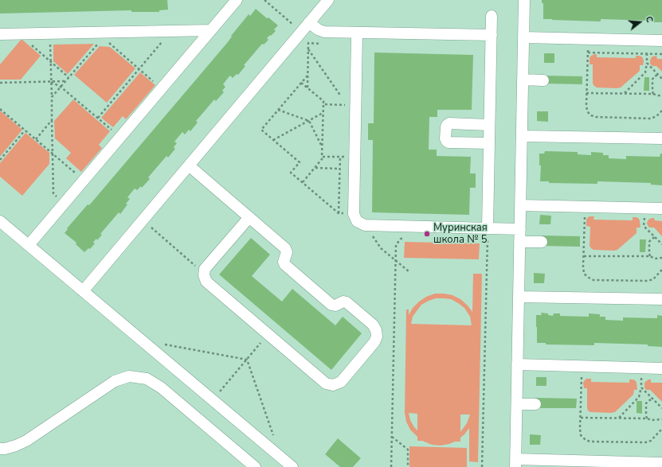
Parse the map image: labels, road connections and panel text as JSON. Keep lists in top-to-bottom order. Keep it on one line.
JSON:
{"places":["Муринская школа № 5"],"north":"right"}
